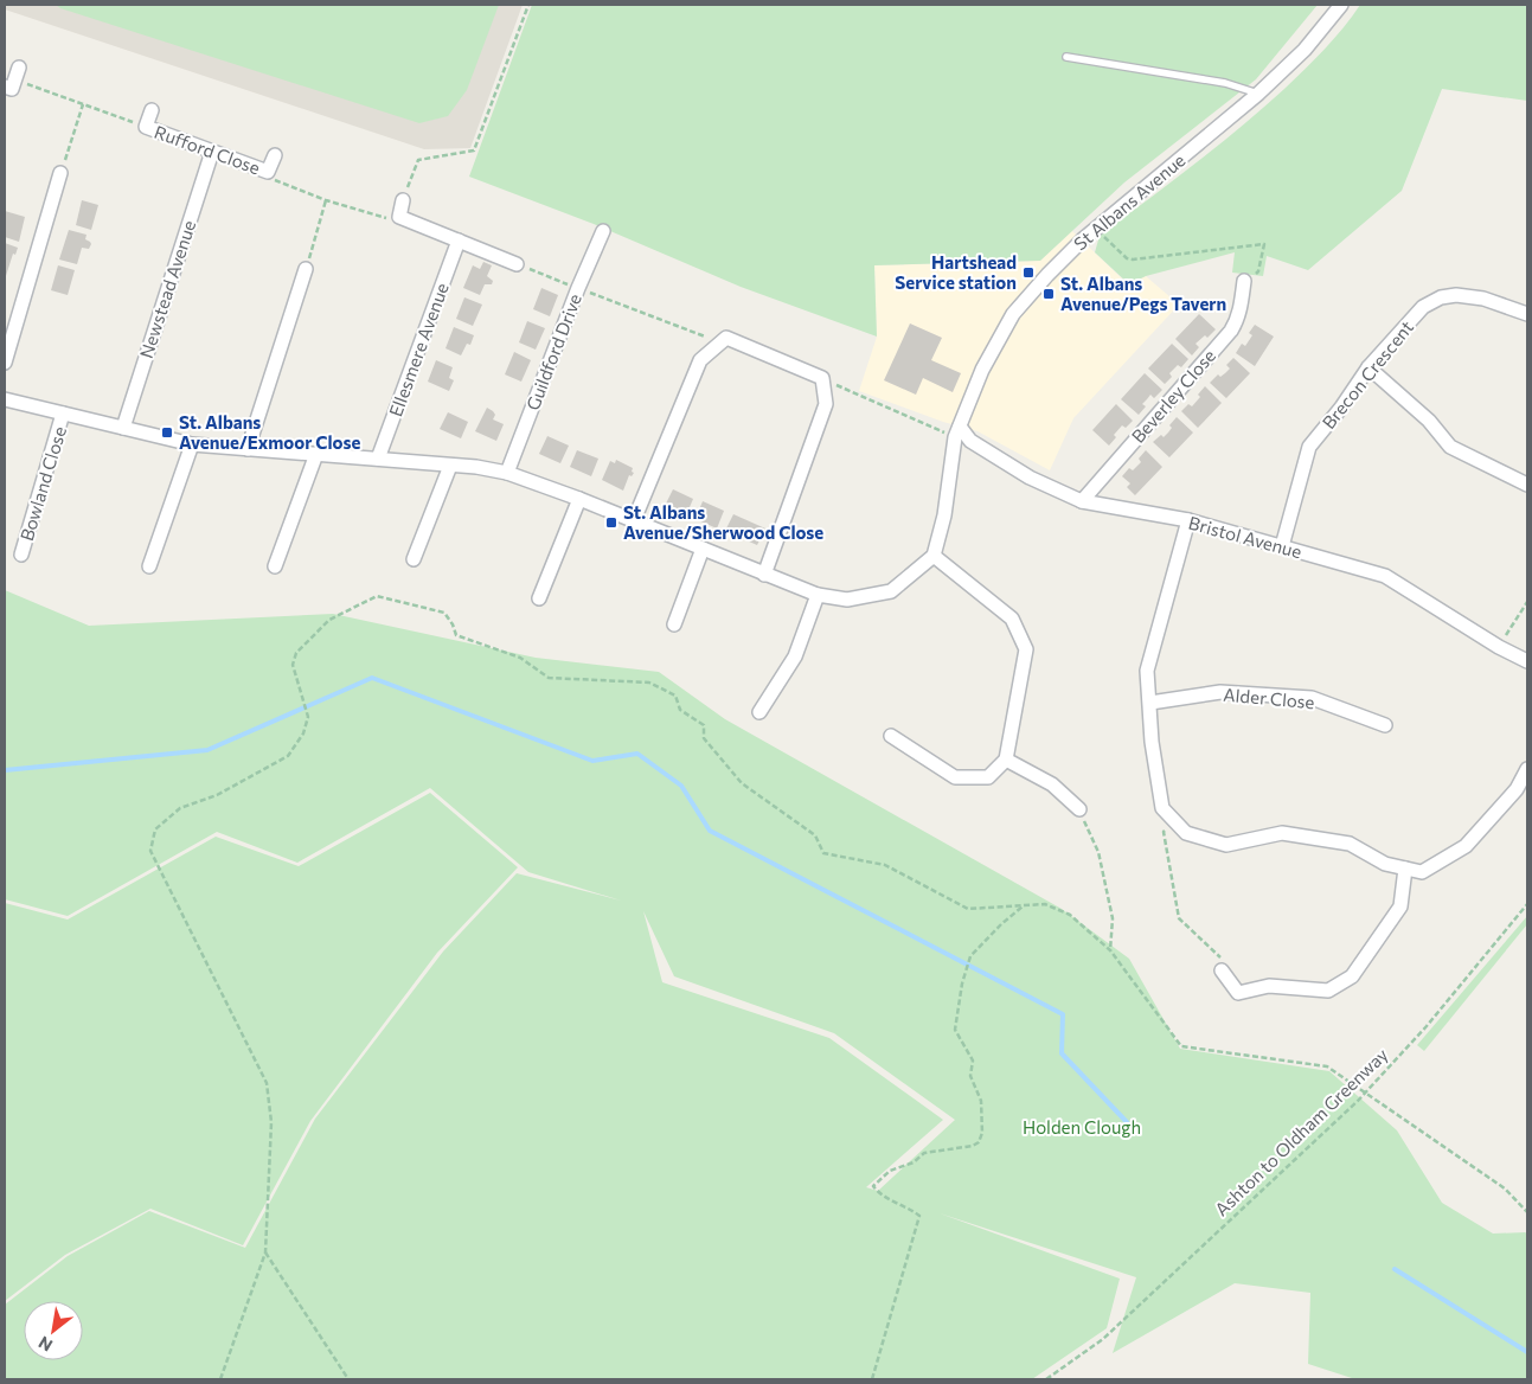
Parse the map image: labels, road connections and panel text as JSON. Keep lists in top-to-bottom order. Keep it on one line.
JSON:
{"streets":{"street":["Rufford Close","St Albans Avenue","Newstead Avenue","Ellesmere Avenue","Guildford Drive","Brecon Crescent","Beverley Close","Bowland Close","Bristol Avenue","Alder Close"],"path":["Ashton to Oldham Greenway"]},"crossings":[["Rufford Close","Newstead Avenue"],["St Albans Avenue","Bristol Avenue"],["Brecon Crescent","Bristol Avenue"],["Beverley Close","Bristol Avenue"]],"parks":["Holden Clough"],"places":{"transit":["Hartshead Service station","St. Albans Avenue/Pegs Tavern","St. Albans Avenue/Exmoor Close","St. Albans Avenue/Sherwood Close"]},"north":"bottom left"}
